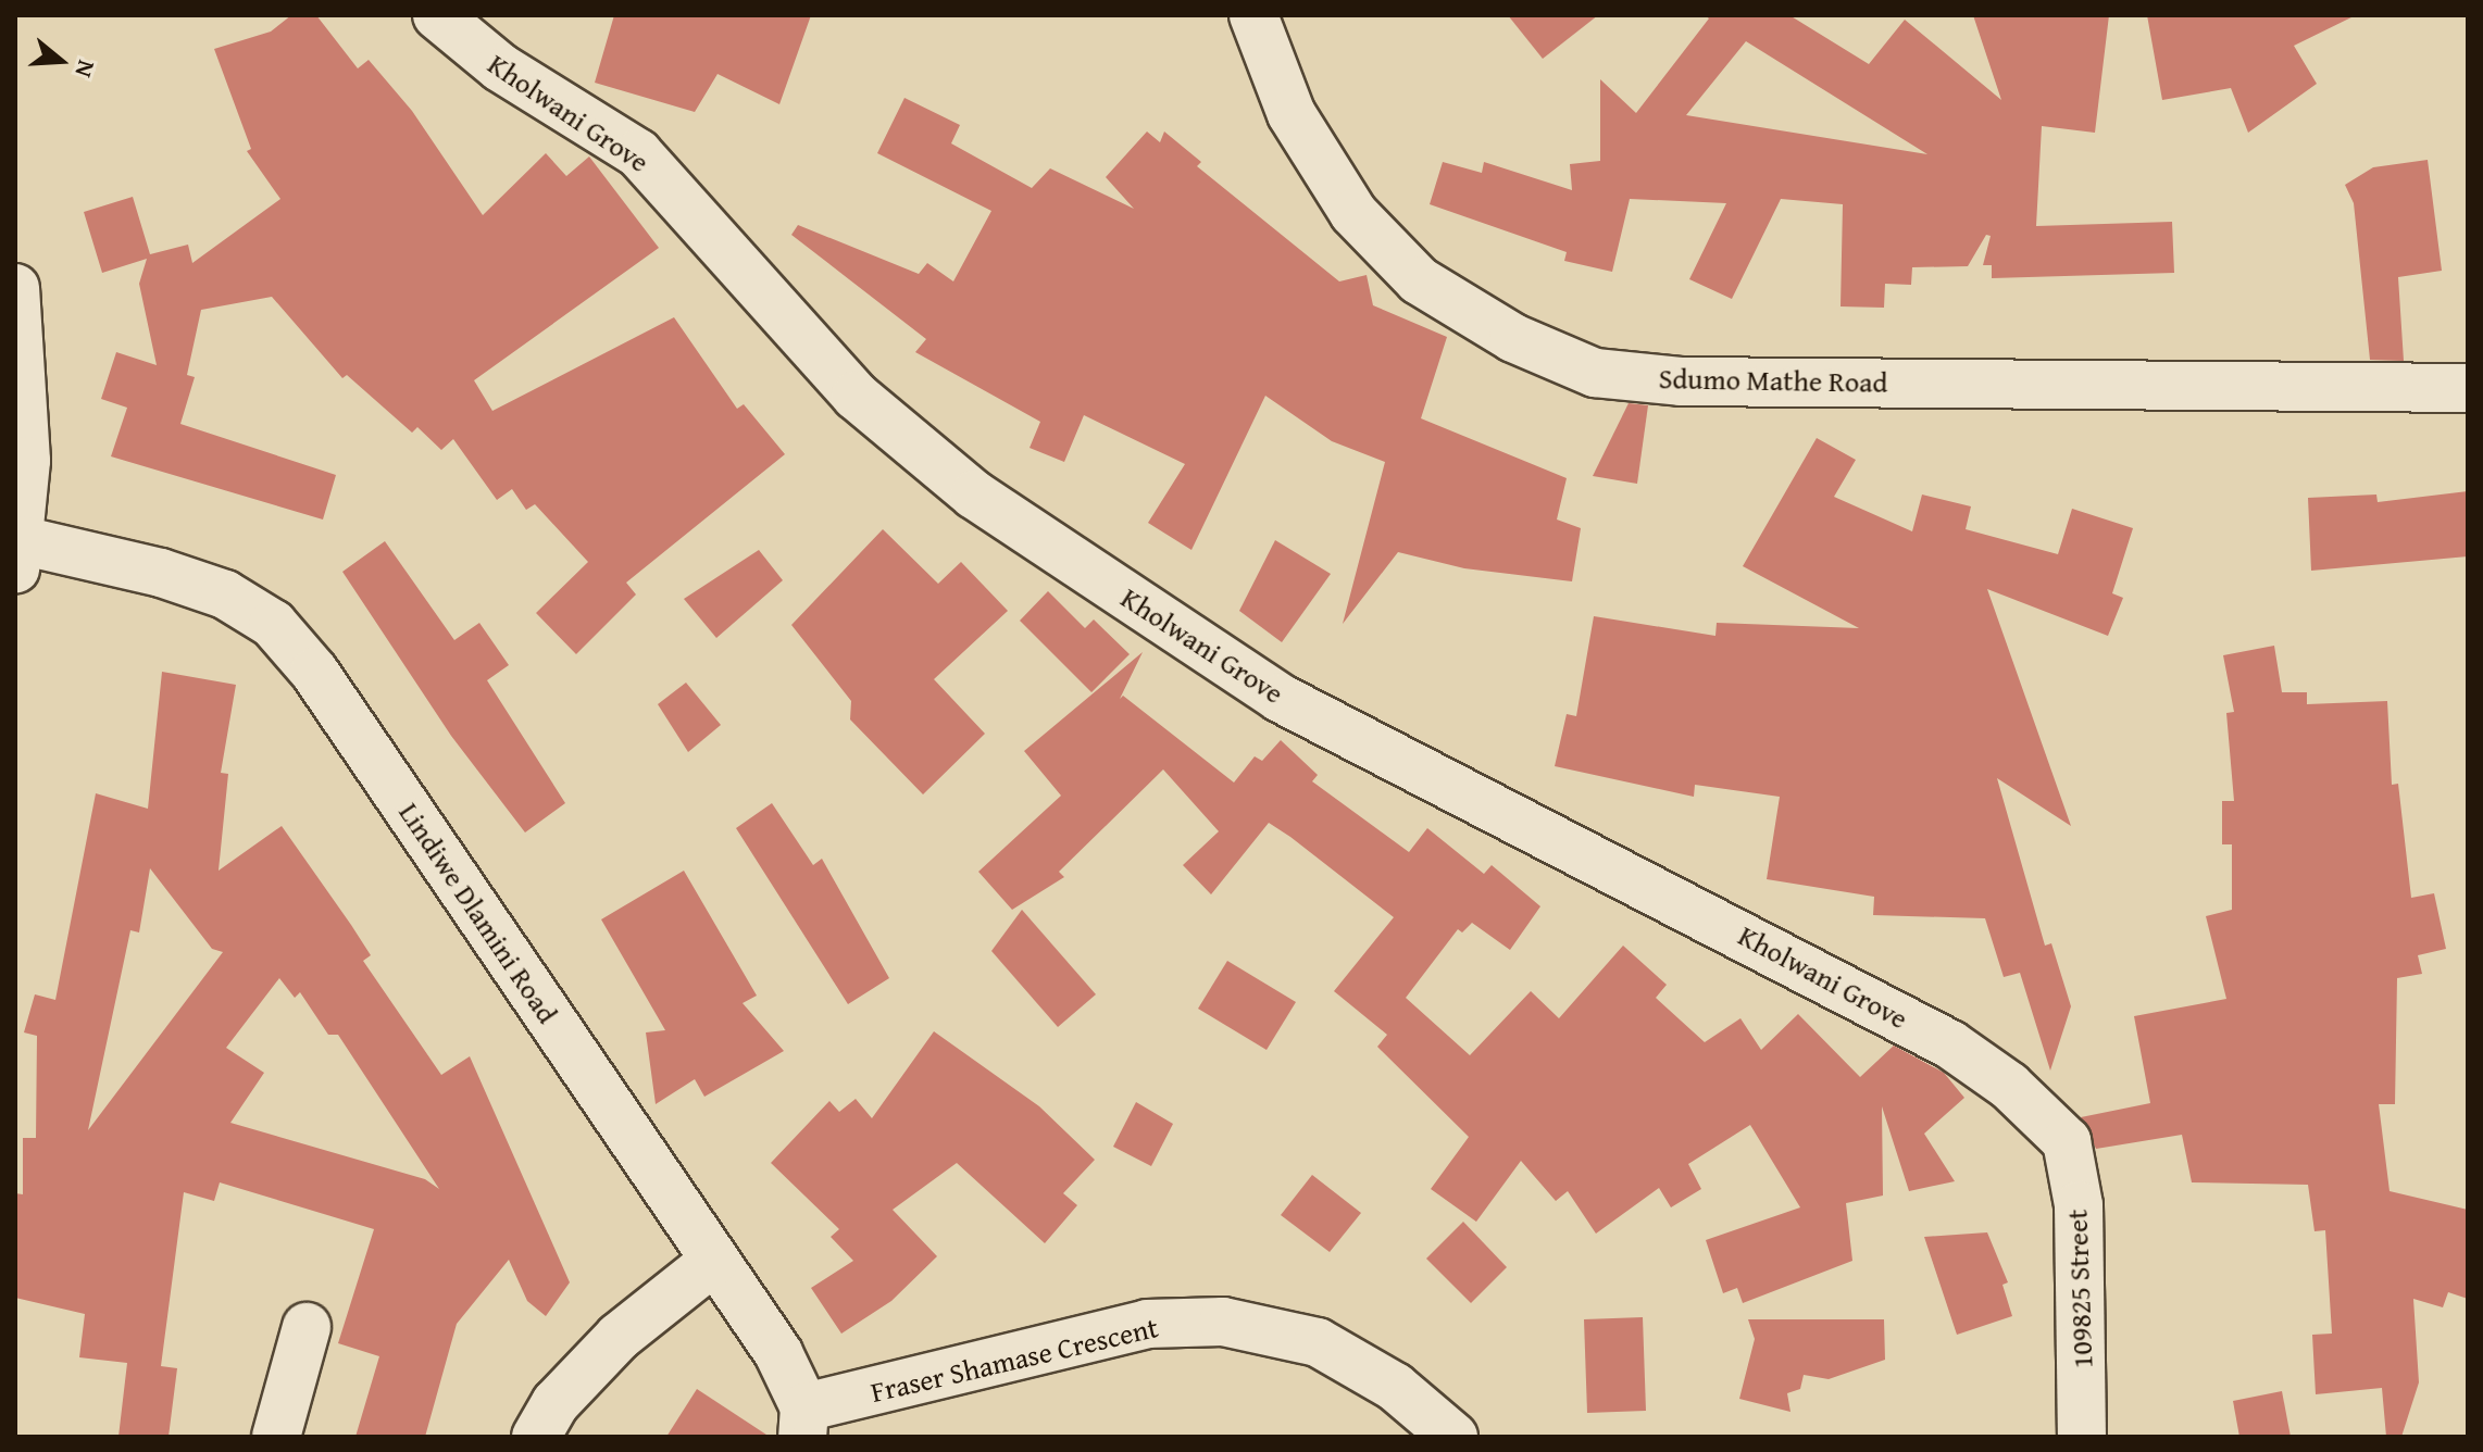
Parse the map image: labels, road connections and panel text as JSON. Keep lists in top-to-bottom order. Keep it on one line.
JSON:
{"streets":{"street":["Kholwani Grove","Sdumo Mathe Road","Lindiwe Dlamini Road","109825 Street","Fraser Shamase Crescent"]},"crossings":[["Kholwani Grove","109825 Street"],["Lindiwe Dlamini Road","Fraser Shamase Crescent"]],"north":"right"}
